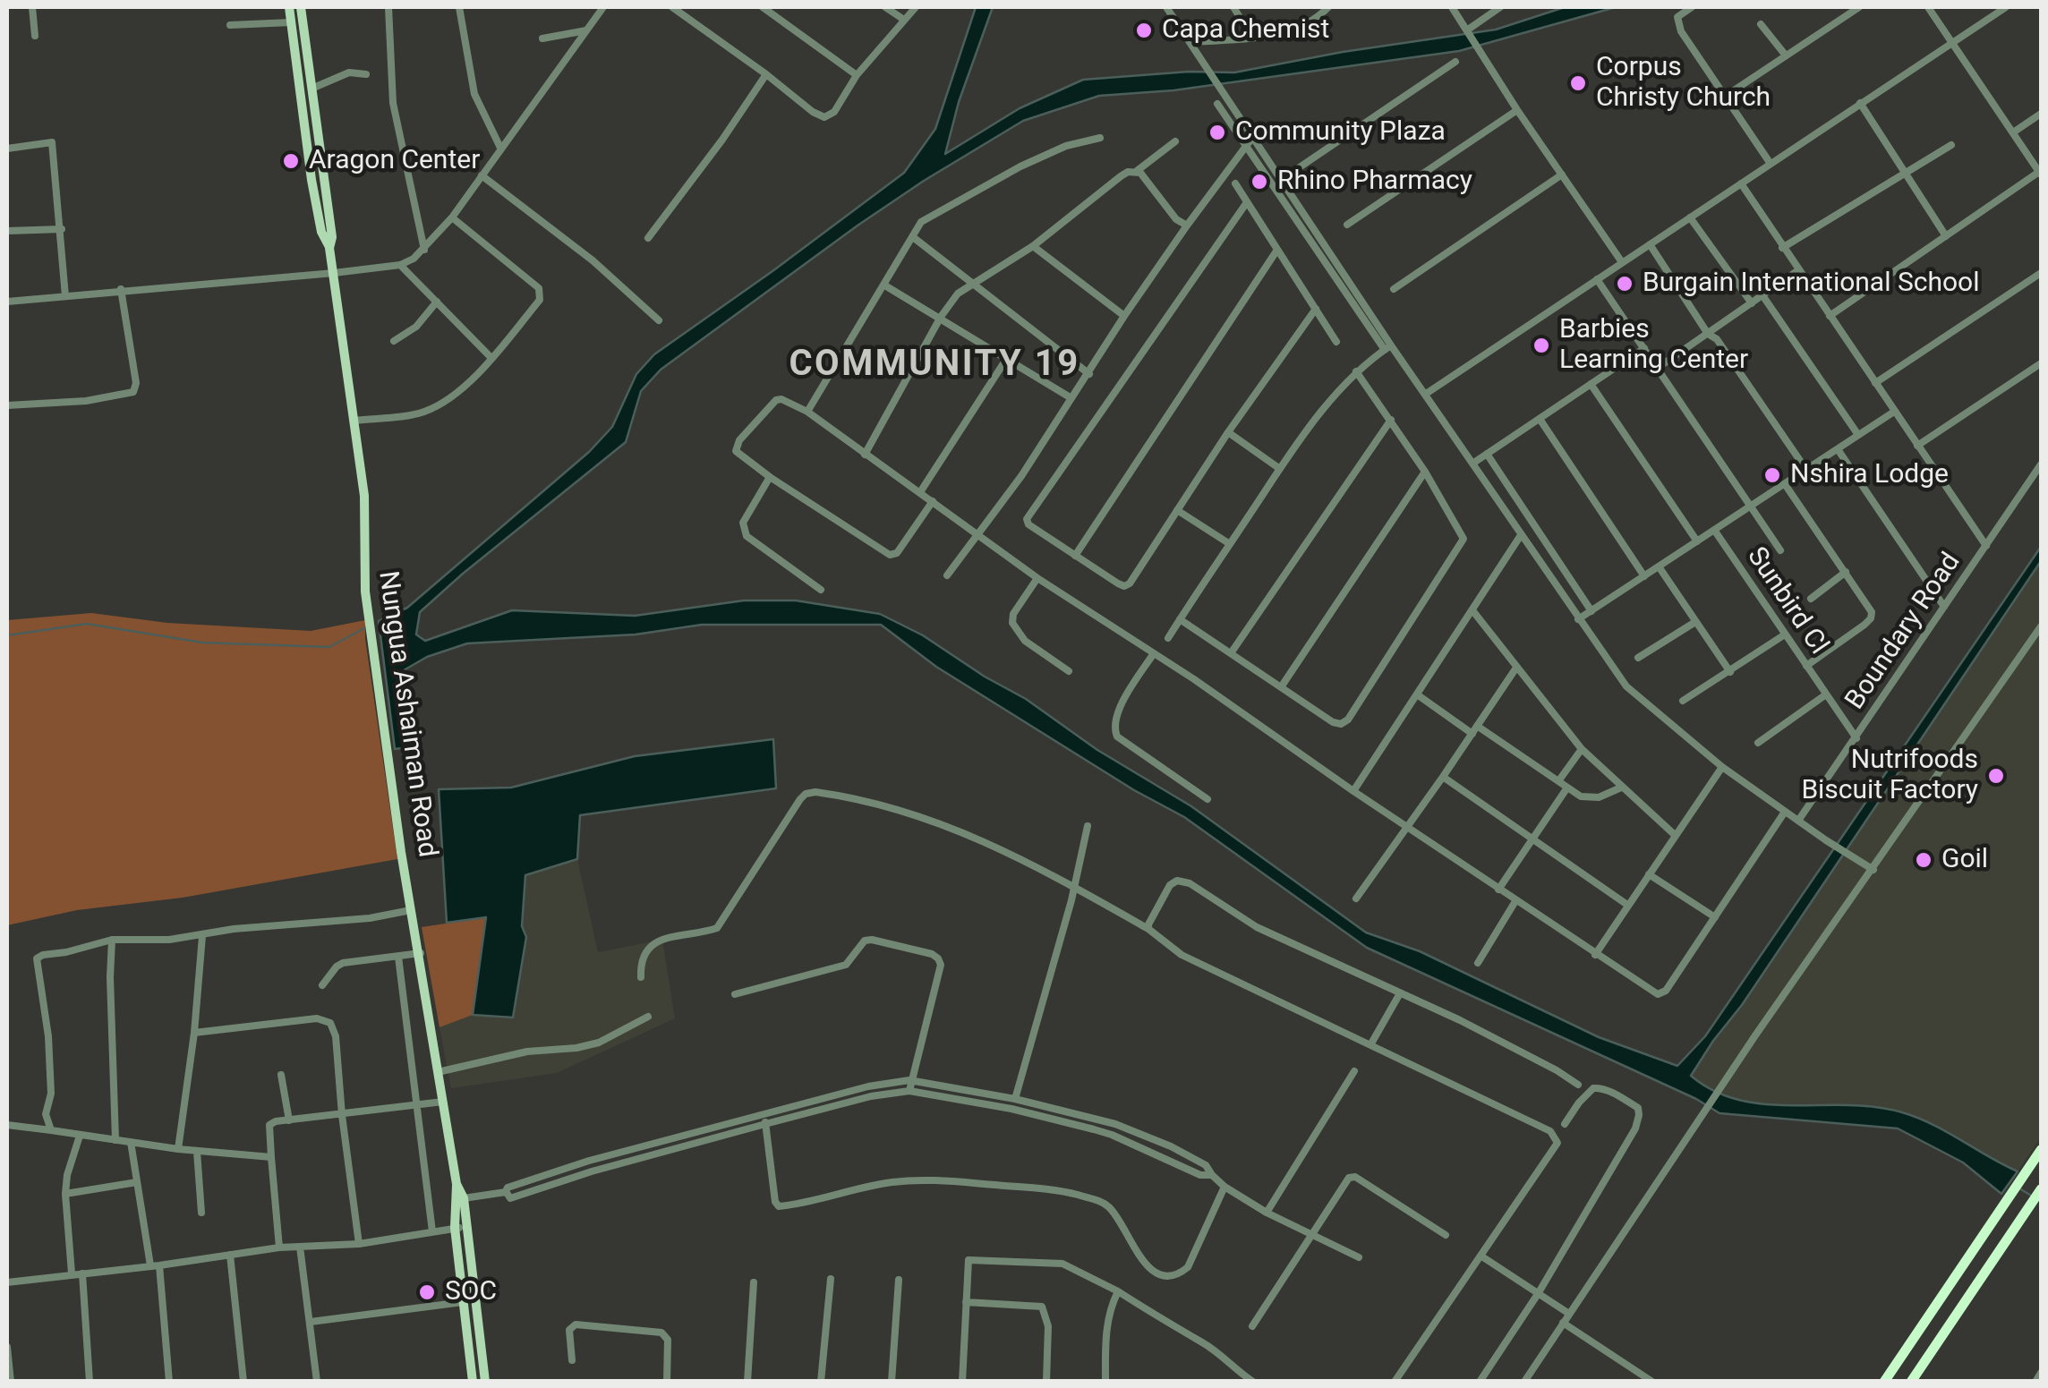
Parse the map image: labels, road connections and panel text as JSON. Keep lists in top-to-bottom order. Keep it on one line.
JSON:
{"streets":{"main road":["Nungua Ashaiman Road"],"street":["Sunbird Cl","Boundary Road"]},"crossings":[["Sunbird Cl","Boundary Road"]],"districts":["COMMUNITY 19"],"places":["Capa Chemist","Corpus Christy Church","Community Plaza","Aragon Center","Rhino Pharmacy","Burgain International School","Barbies Learning Center","Nshira Lodge","Nutrifoods Biscuit Factory","Goil","SOC"]}
